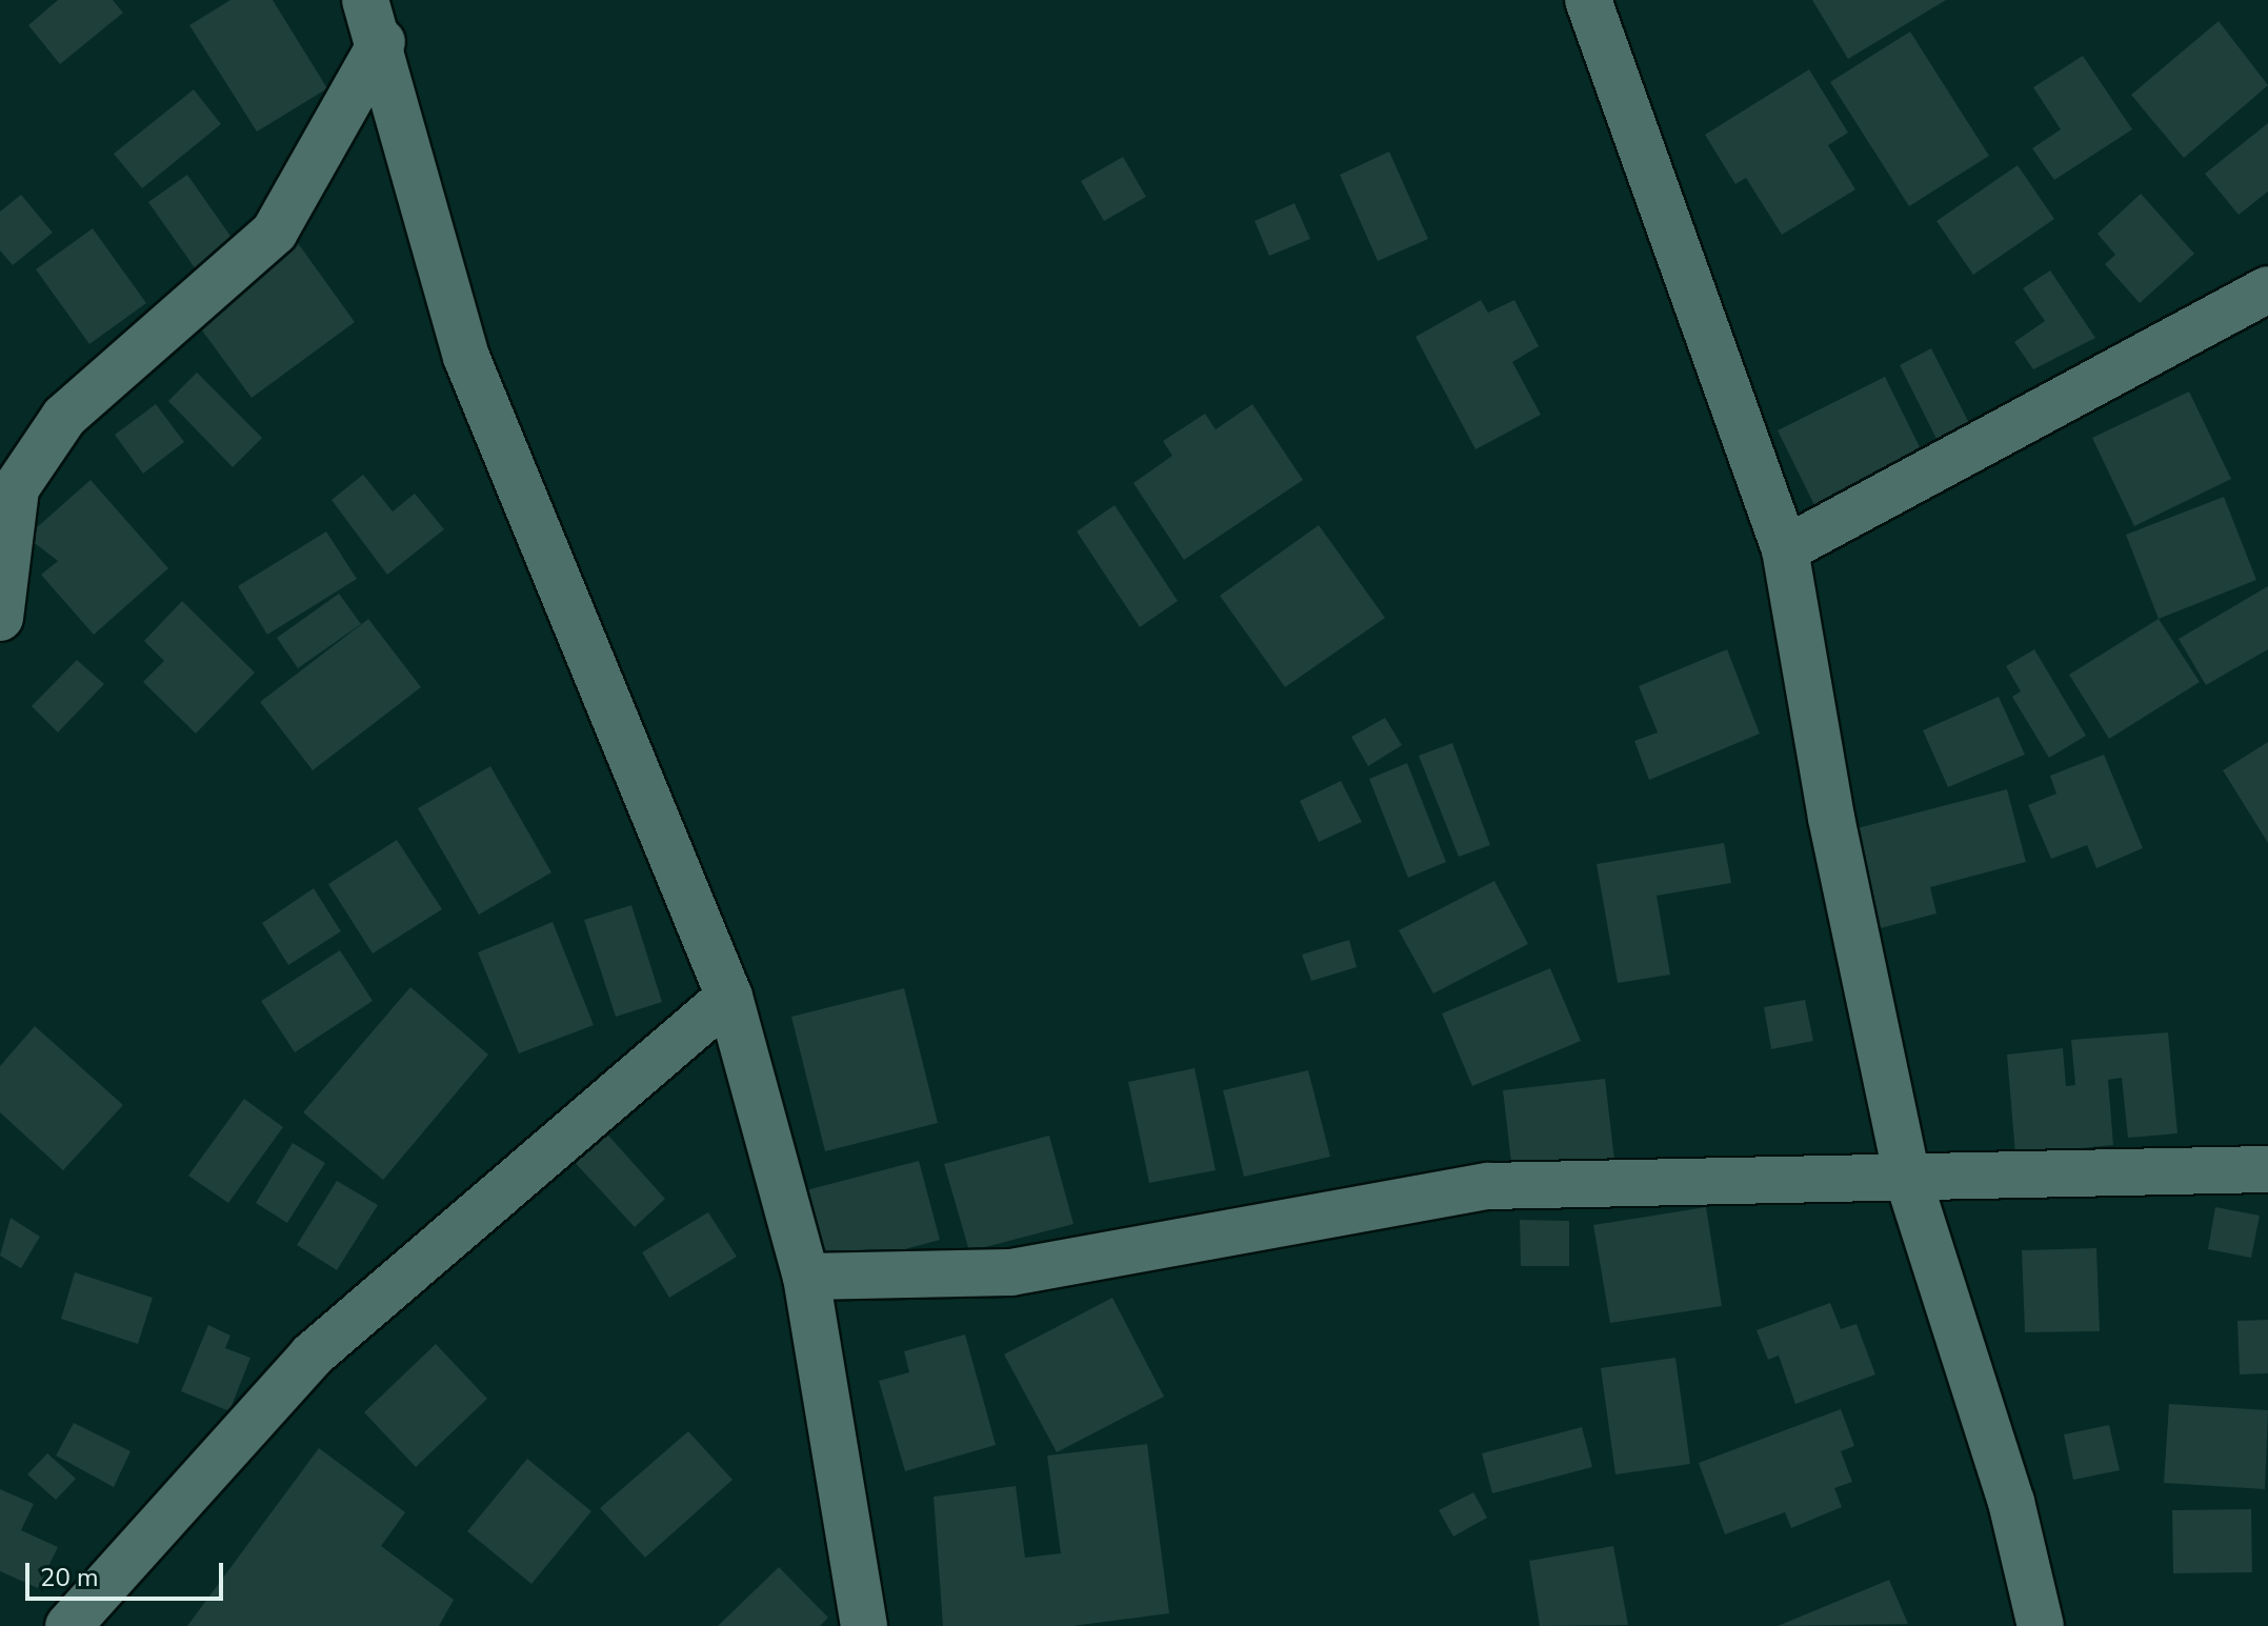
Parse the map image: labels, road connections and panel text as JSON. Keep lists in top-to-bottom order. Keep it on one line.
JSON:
{"scale_bar":"20 m"}
